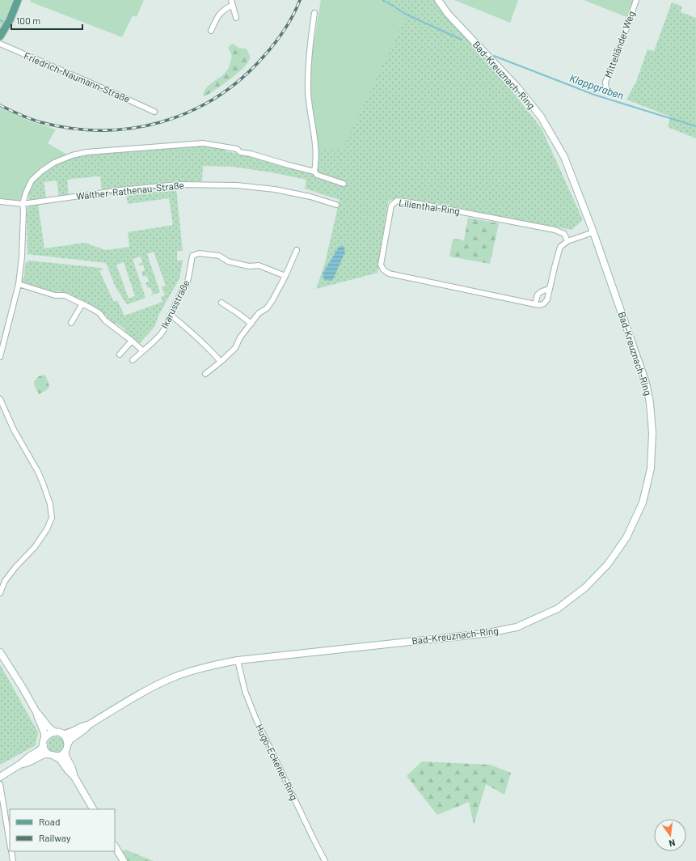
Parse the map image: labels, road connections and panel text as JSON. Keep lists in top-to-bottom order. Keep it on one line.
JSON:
{"streets":{"main road":["Bad-Kreuznach-Ring"],"street":["Mittelländer Weg","Friedrich-Naumann-Straße","Walther-Rathenau-Straße","Lilienthal-Ring","Ikarusstraße","Hugo-Eckener-Ring"]},"crossings":[["Bad-Kreuznach-Ring","Hugo-Eckener-Ring"]],"water":["Klappgraben"],"legend":["Road","Railway"],"scale_bar":"100 m","north":"bottom"}
